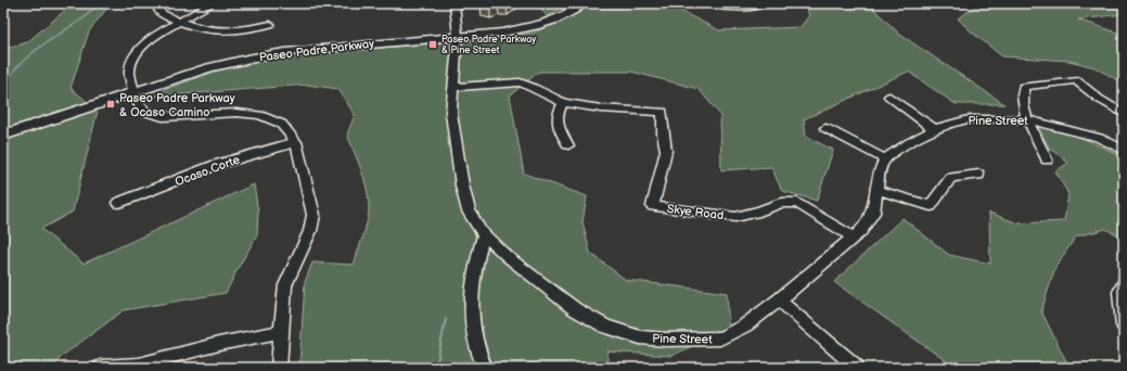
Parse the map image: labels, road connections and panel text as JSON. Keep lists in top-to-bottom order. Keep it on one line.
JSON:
{"streets":{"main road":["Paseo Padre Parkway"],"street":["Pine Street","Ocaso Corte","Skye Road"]},"crossings":[["Paseo Padre Parkway","Pine Street"],["Pine Street","Skye Road"]],"places":{"transit":["Paseo Padre Parkway & Pine Street","Paseo Padre Parkway & Ocaso Camino"]}}
